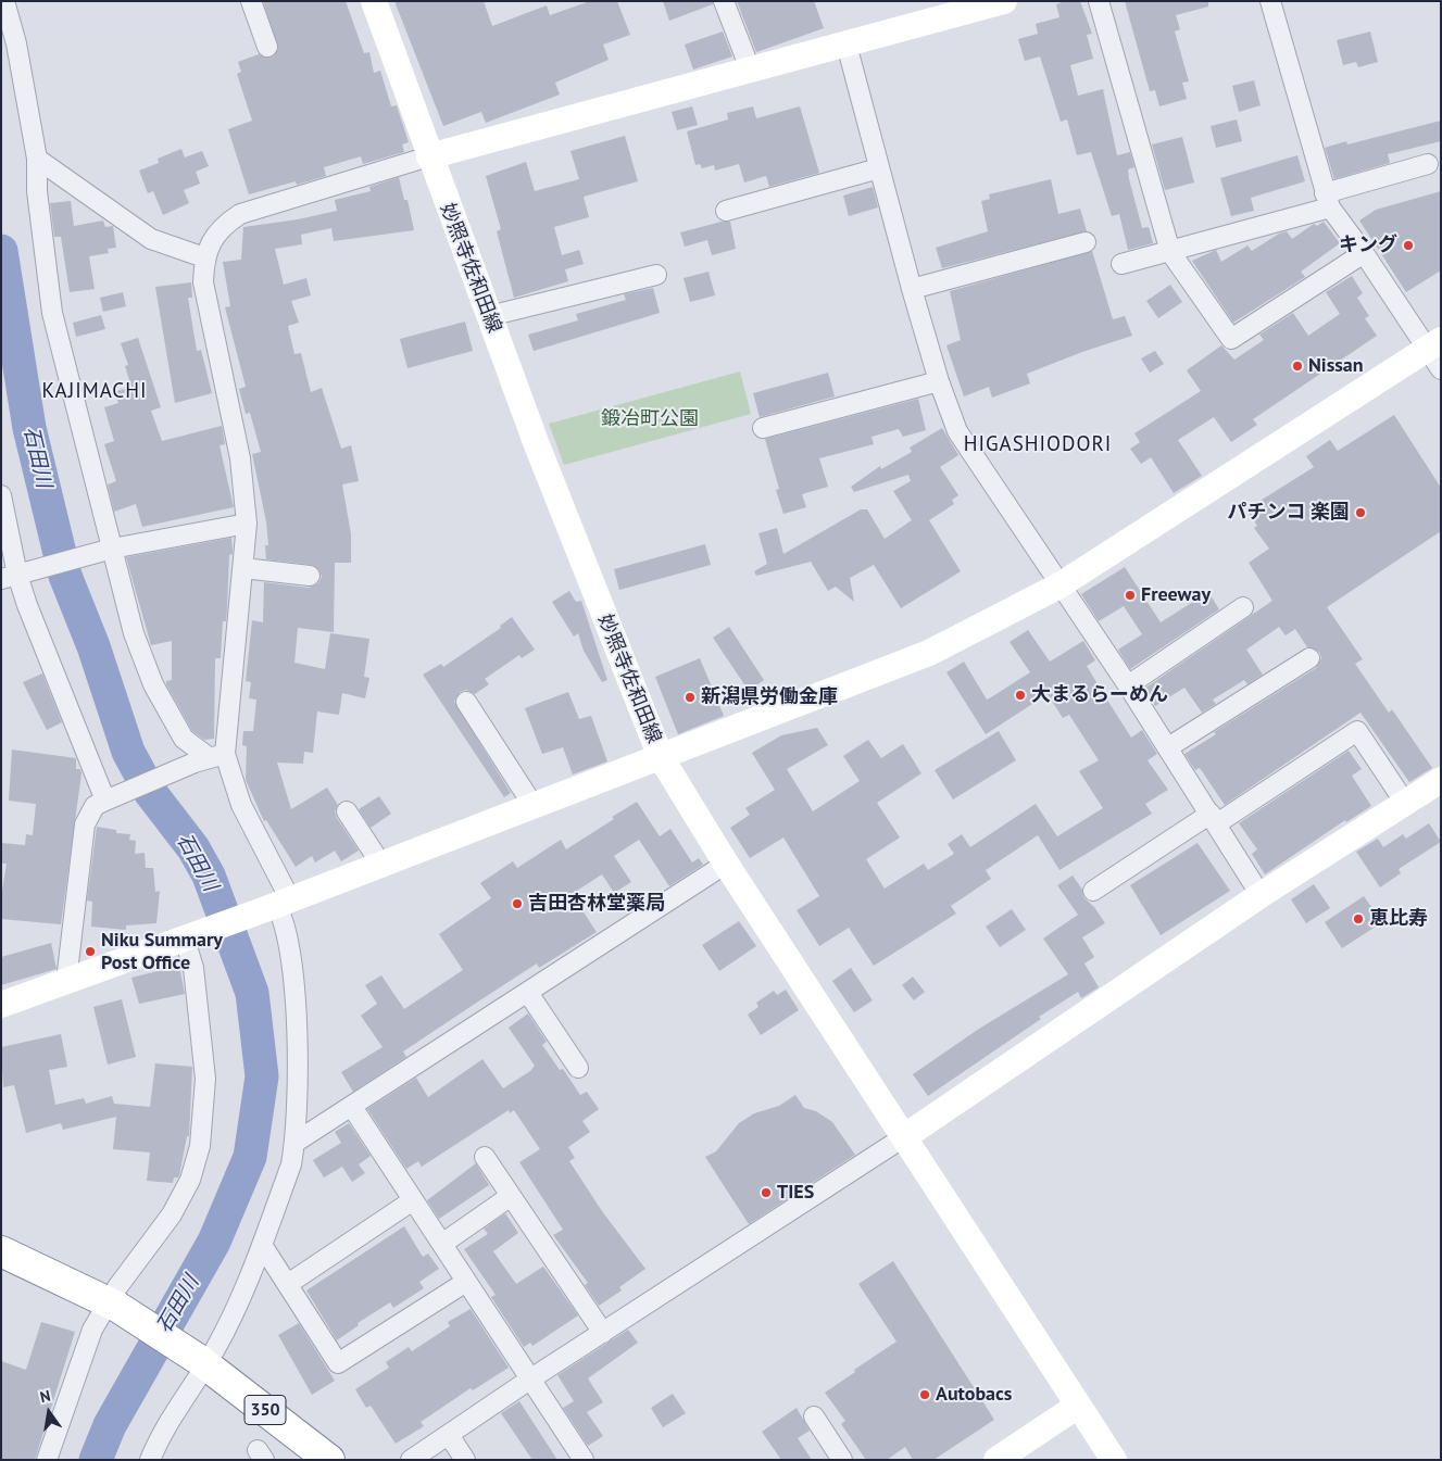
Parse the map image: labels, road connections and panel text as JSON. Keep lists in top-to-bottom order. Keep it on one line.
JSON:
{"streets":{"highway":["350"],"street":["妙照寺佐和田線"]},"districts":["KAJIMACHI","HIGASHIODORI"],"water":["石田川"],"parks":["鍛冶町公園"],"places":["キング","Nissan","パチンコ 楽園","Freeway","大まるらーめん","新潟県労働金庫","吉田杏林堂薬局","恵比寿","Niku Summary Post Office","TIES","Autobacs"],"north":"top"}
